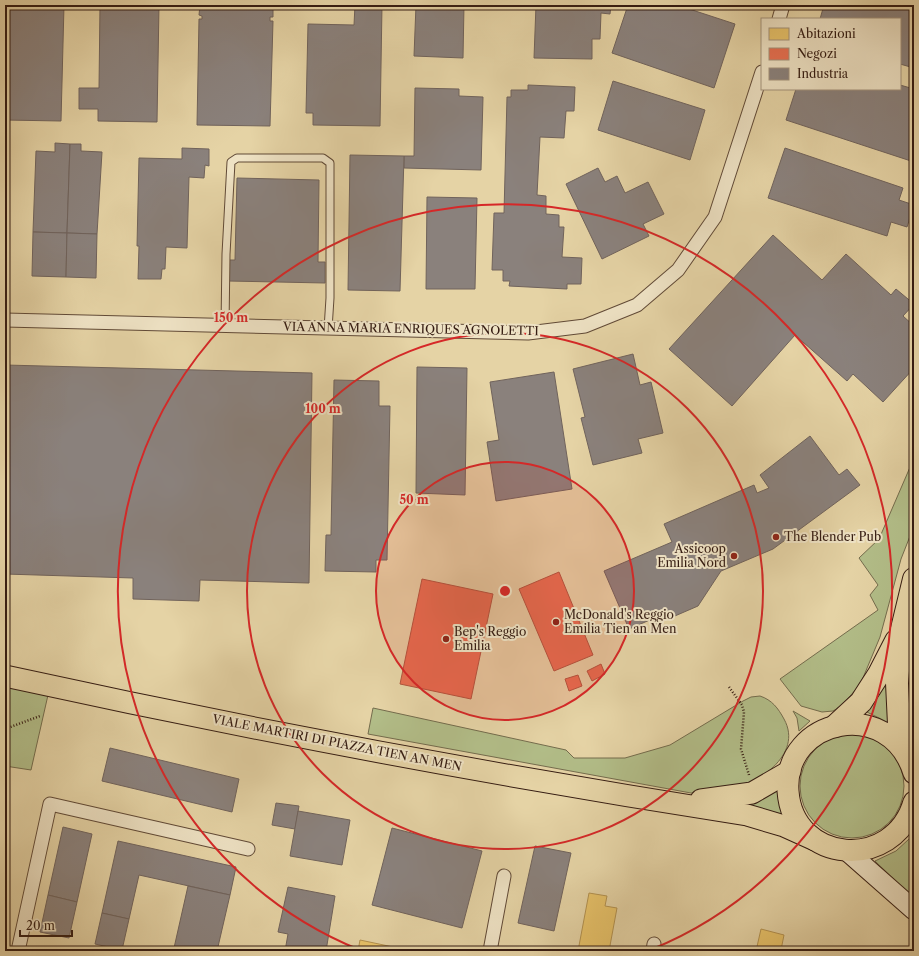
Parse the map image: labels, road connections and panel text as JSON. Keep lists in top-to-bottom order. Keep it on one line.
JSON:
{"streets":{"highway":["VIALE MARTIRI DI PIAZZA TIEN AN MEN"],"street":["VIA ANNA MARIA ENRIQUES AGNOLETTI"]},"places":["The Blender Pub","Assicoop Emilia Nord","McDonald's Reggio Emilia Tien an Men","Bep's Reggio Emilia"],"legend":["Abitazioni","Negozi","Industria"],"scale_bar":"20 m","rings":["150 m","100 m","50 m"]}
